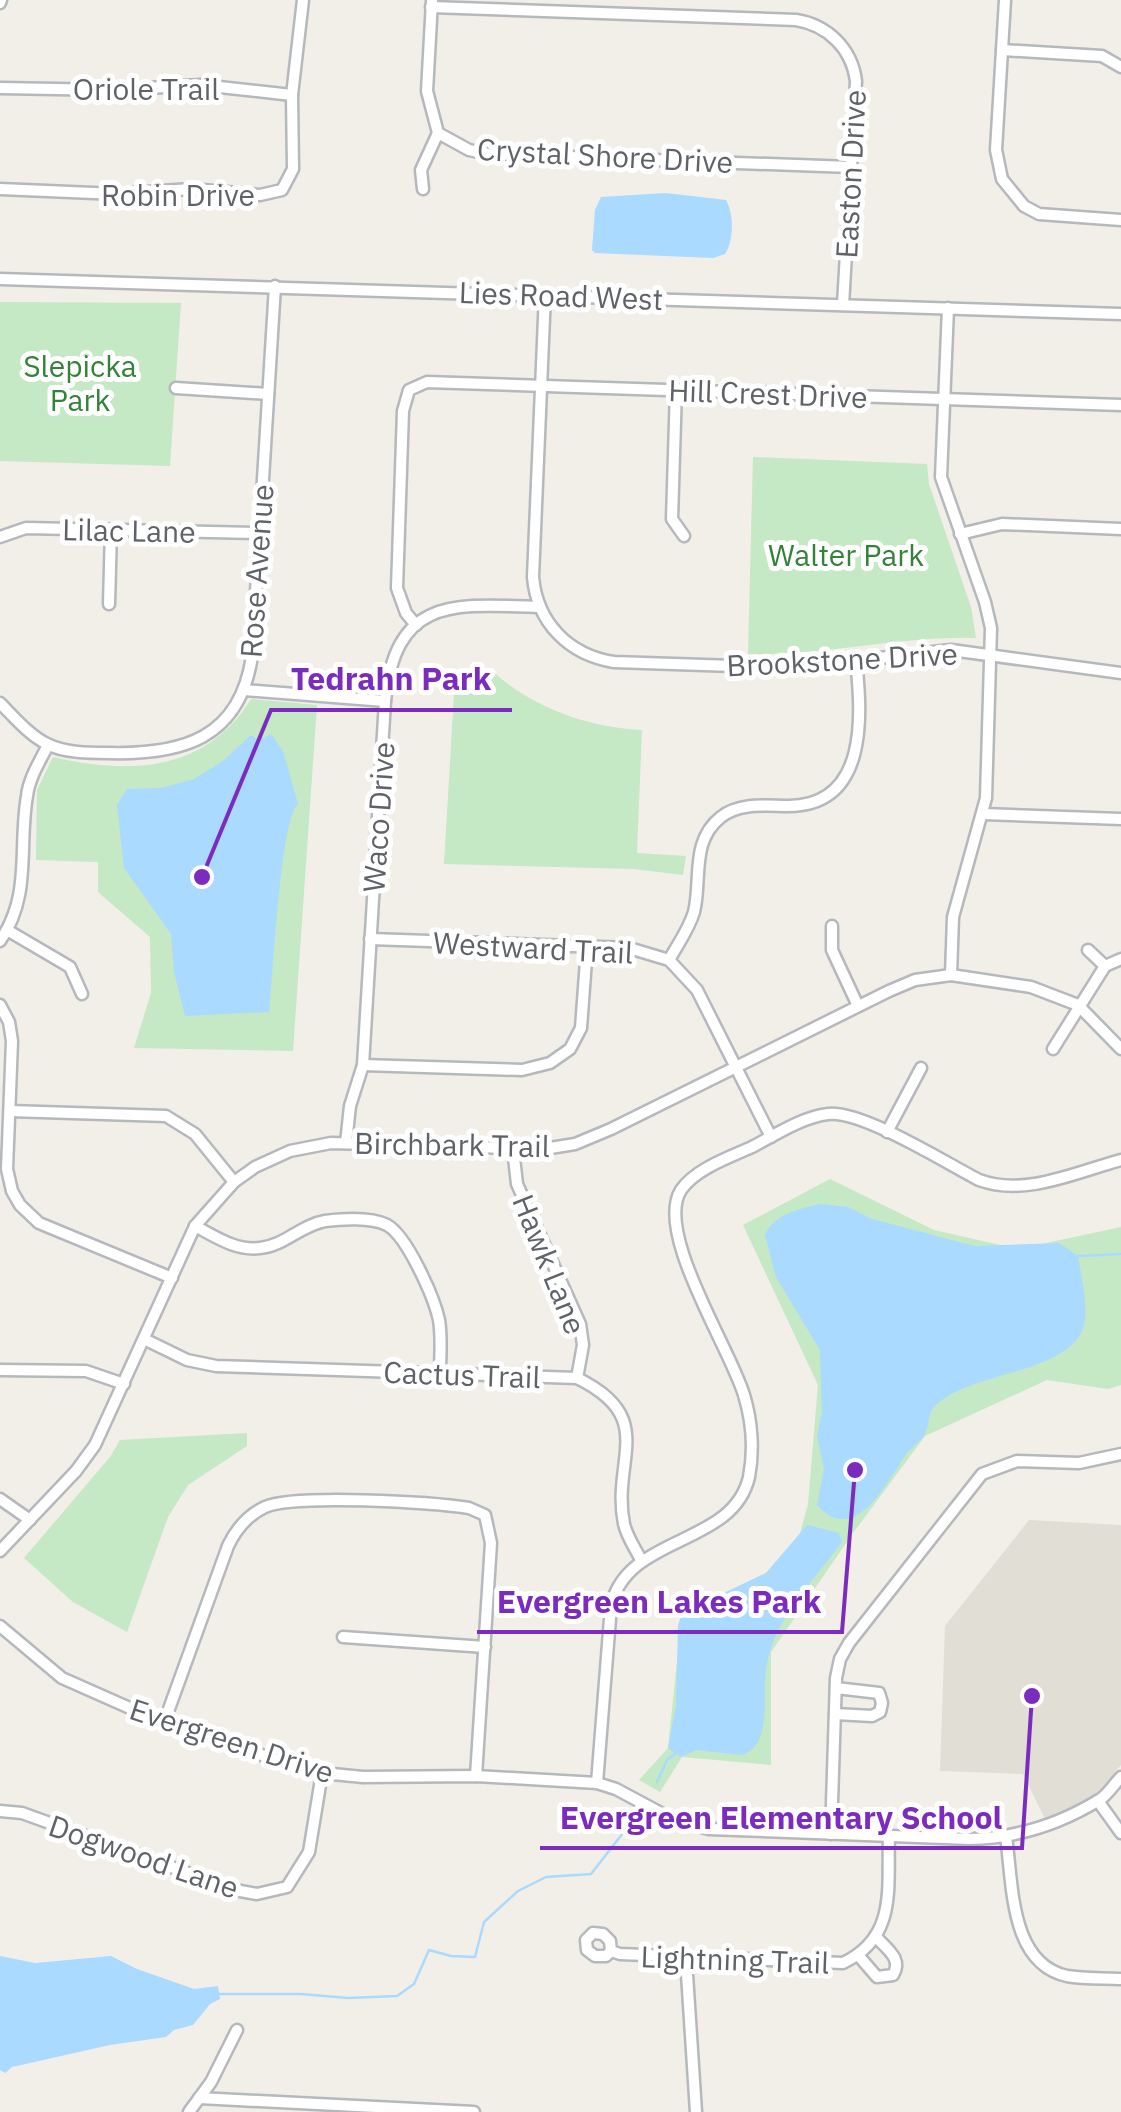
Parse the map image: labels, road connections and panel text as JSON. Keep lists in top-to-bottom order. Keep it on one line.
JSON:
{"streets":{"street":["Oriole Trail","Crystal Shore Drive","Easton Drive","Robin Drive","Lies Road West","Hill Crest Drive","Lilac Lane","Rose Avenue","Brookstone Drive","Waco Drive","Westward Trail","Birchbark Trail","Hawk Lane","Cactus Trail","Evergreen Drive","Dogwood Lane","Lightning Trail"]},"crossings":[["Oriole Trail","Robin Drive"],["Crystal Shore Drive","Easton Drive"],["Easton Drive","Lies Road West"],["Lies Road West","Rose Avenue"],["Hill Crest Drive","Waco Drive"],["Lilac Lane","Rose Avenue"],["Waco Drive","Westward Trail"],["Waco Drive","Birchbark Trail"],["Westward Trail","Birchbark Trail"],["Birchbark Trail","Hawk Lane"],["Birchbark Trail","Cactus Trail"],["Hawk Lane","Cactus Trail"]],"parks":["Slepicka Park","Walter Park"],"places":["Tedrahn Park","Evergreen Lakes Park","Evergreen Elementary School"]}
